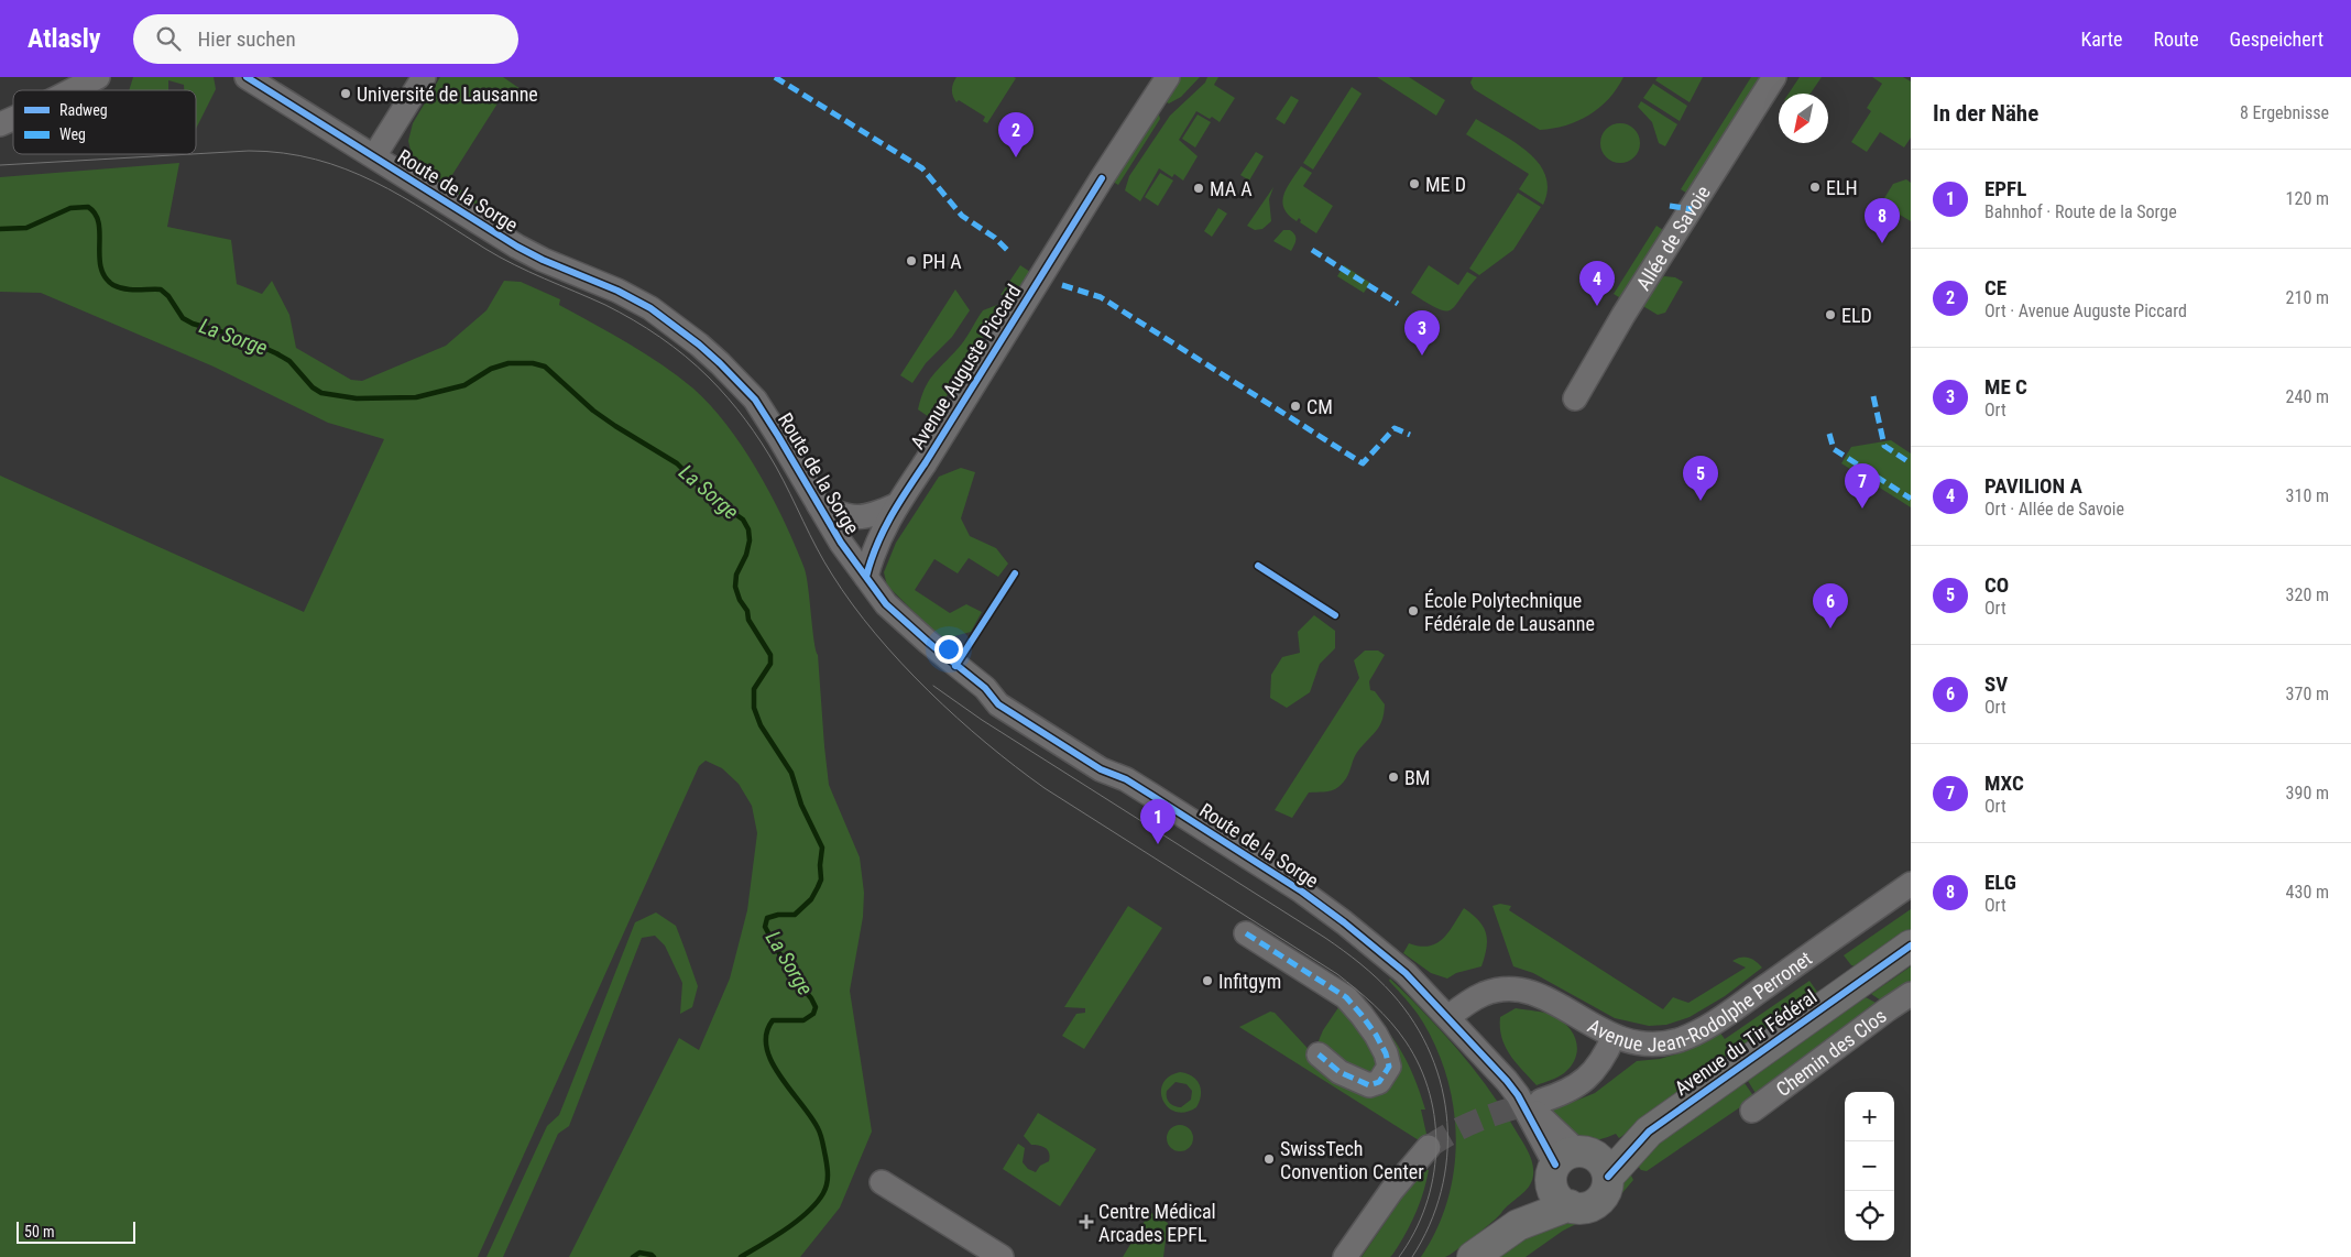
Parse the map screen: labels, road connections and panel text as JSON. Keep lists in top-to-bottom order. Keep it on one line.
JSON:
{"streets":{"main road":["Avenue du Tir Fédéral"],"street":["Route de la Sorge","Allée de Savoie","Avenue Auguste Piccard","Avenue Jean-Rodolphe Perronet","Chemin des Clos"]},"crossings":[["Route de la Sorge","Avenue Auguste Piccard"],["Route de la Sorge","Avenue Jean-Rodolphe Perronet"],["Route de la Sorge","Avenue du Tir Fédéral"]],"water":["La Sorge"],"places":{"other":["Université de Lausanne","ME D","ELH","MA A","PH A","ELD","CM","École Polytechnique Fédérale de Lausanne","BM","Infitgym","SwissTech Convention Center"],"health":["Centre Médical Arcades EPFL"]},"legend":["Radweg","Weg"],"scale_bar":"50 m","north":"bottom left","page":{"header":"Atlasly","search":"Hier suchen","nav":["Karte","Route","Gespeichert"],"heading":["In der Nähe","8 Ergebnisse"],"pins":["2","8","4","3","5","7","6","1"],"list":[{"mark":"1","name":"EPFL","note":"Bahnhof · Route de la Sorge","value":"120 m"},{"mark":"2","name":"CE","note":"Ort · Avenue Auguste Piccard","value":"210 m"},{"mark":"3","name":"ME C","note":"Ort","value":"240 m"},{"mark":"4","name":"PAVILION A","note":"Ort · Allée de Savoie","value":"310 m"},{"mark":"5","name":"CO","note":"Ort","value":"320 m"},{"mark":"6","name":"SV","note":"Ort","value":"370 m"},{"mark":"7","name":"MXC","note":"Ort","value":"390 m"},{"mark":"8","name":"ELG","note":"Ort","value":"430 m"}],"map_buttons":["+","−"],"scale":"50 m"}}
